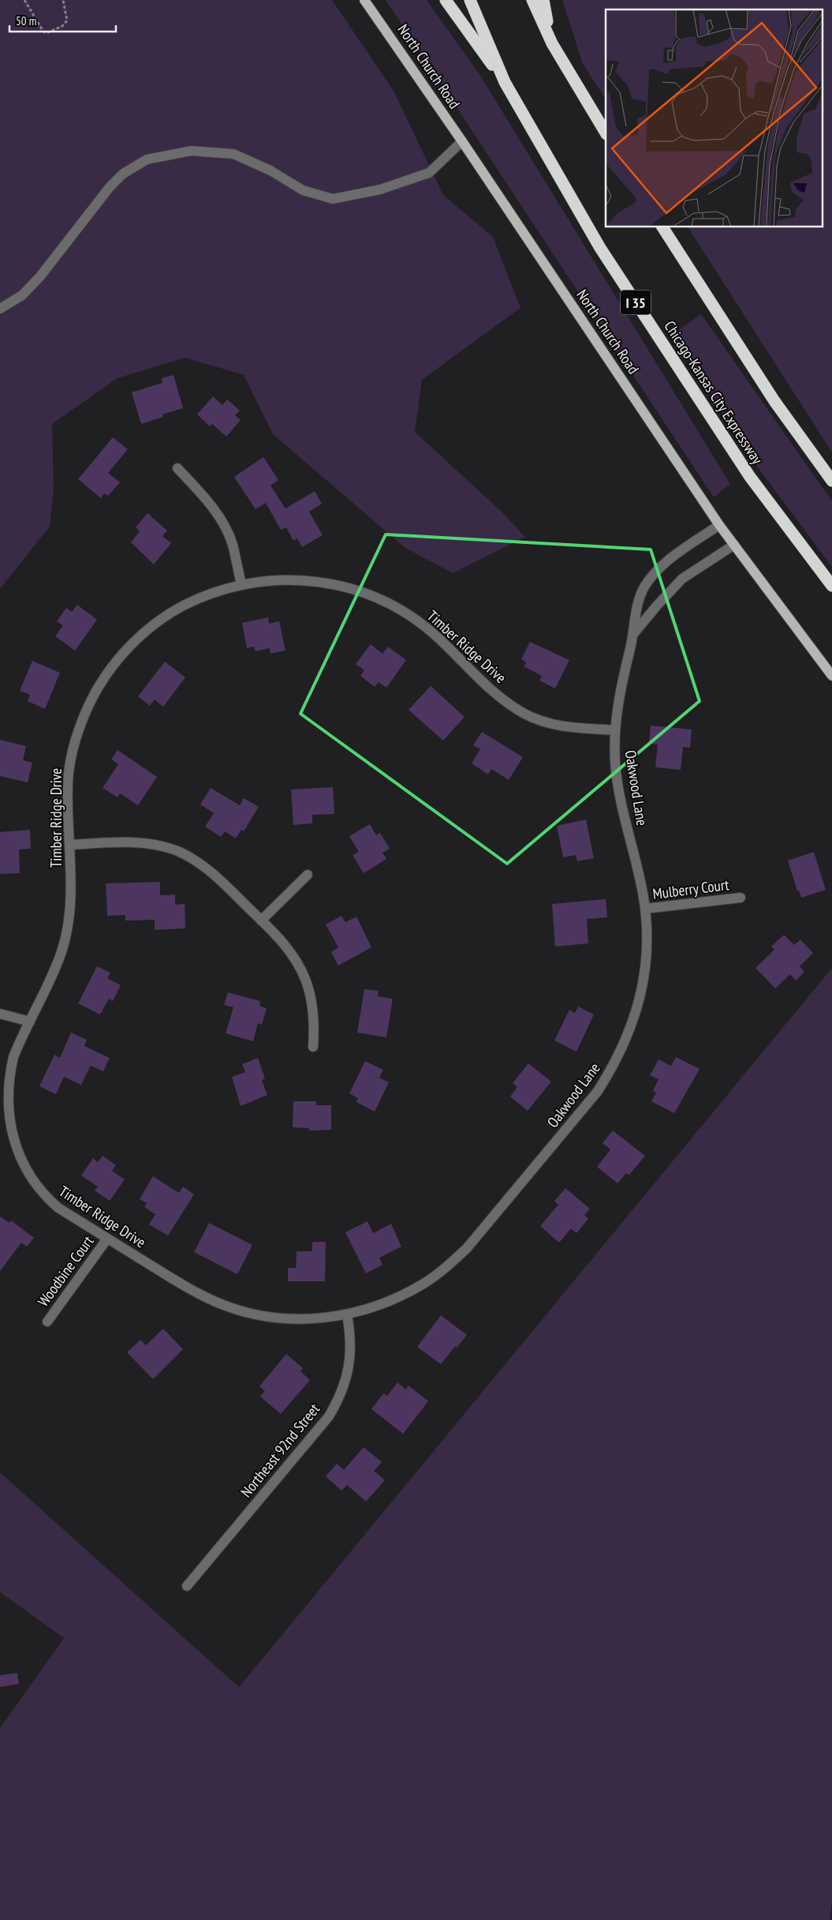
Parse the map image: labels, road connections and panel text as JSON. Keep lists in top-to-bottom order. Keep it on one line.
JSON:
{"streets":{"highway":["I 35","Chicago-Kansas City Expressway"],"main road":["North Church Road"],"street":["Timber Ridge Drive","Oakwood Lane","Mulberry Court","Woodbine Court","Northeast 92nd Street"]},"crossings":[["North Church Road","Oakwood Lane"],["Timber Ridge Drive","Oakwood Lane"],["Timber Ridge Drive","Woodbine Court"],["Timber Ridge Drive","Northeast 92nd Street"],["Oakwood Lane","Mulberry Court"],["Oakwood Lane","Northeast 92nd Street"]],"scale_bar":"50 m"}
